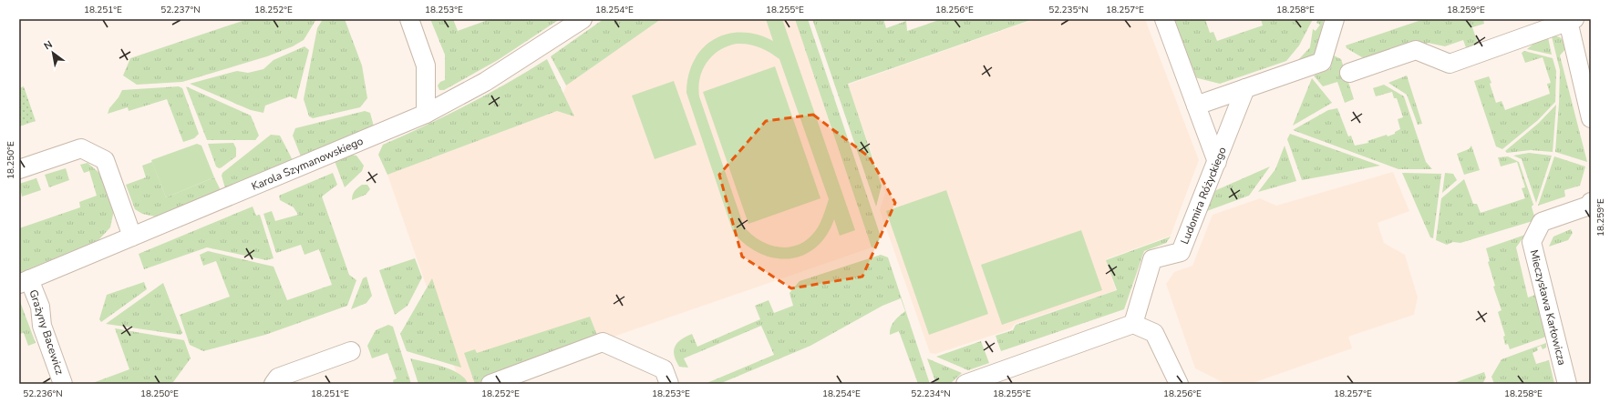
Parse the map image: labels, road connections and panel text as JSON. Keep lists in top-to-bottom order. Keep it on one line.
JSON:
{"streets":{"street":["Karola Szymanowskiego","Ludomira Różyckiego","Mieczysława Karłowicza","Grażyny Bacewicz"]},"crossings":[["Karola Szymanowskiego","Grażyny Bacewicz"]],"north":"top left","coordinates":["18.251°E","52.237°N","18.252°E","18.253°E","18.254°E","18.255°E","18.256°E","52.235°N","18.257°E","18.258°E","18.259°E","18.250°E","52.236°N","52.234°N"]}
